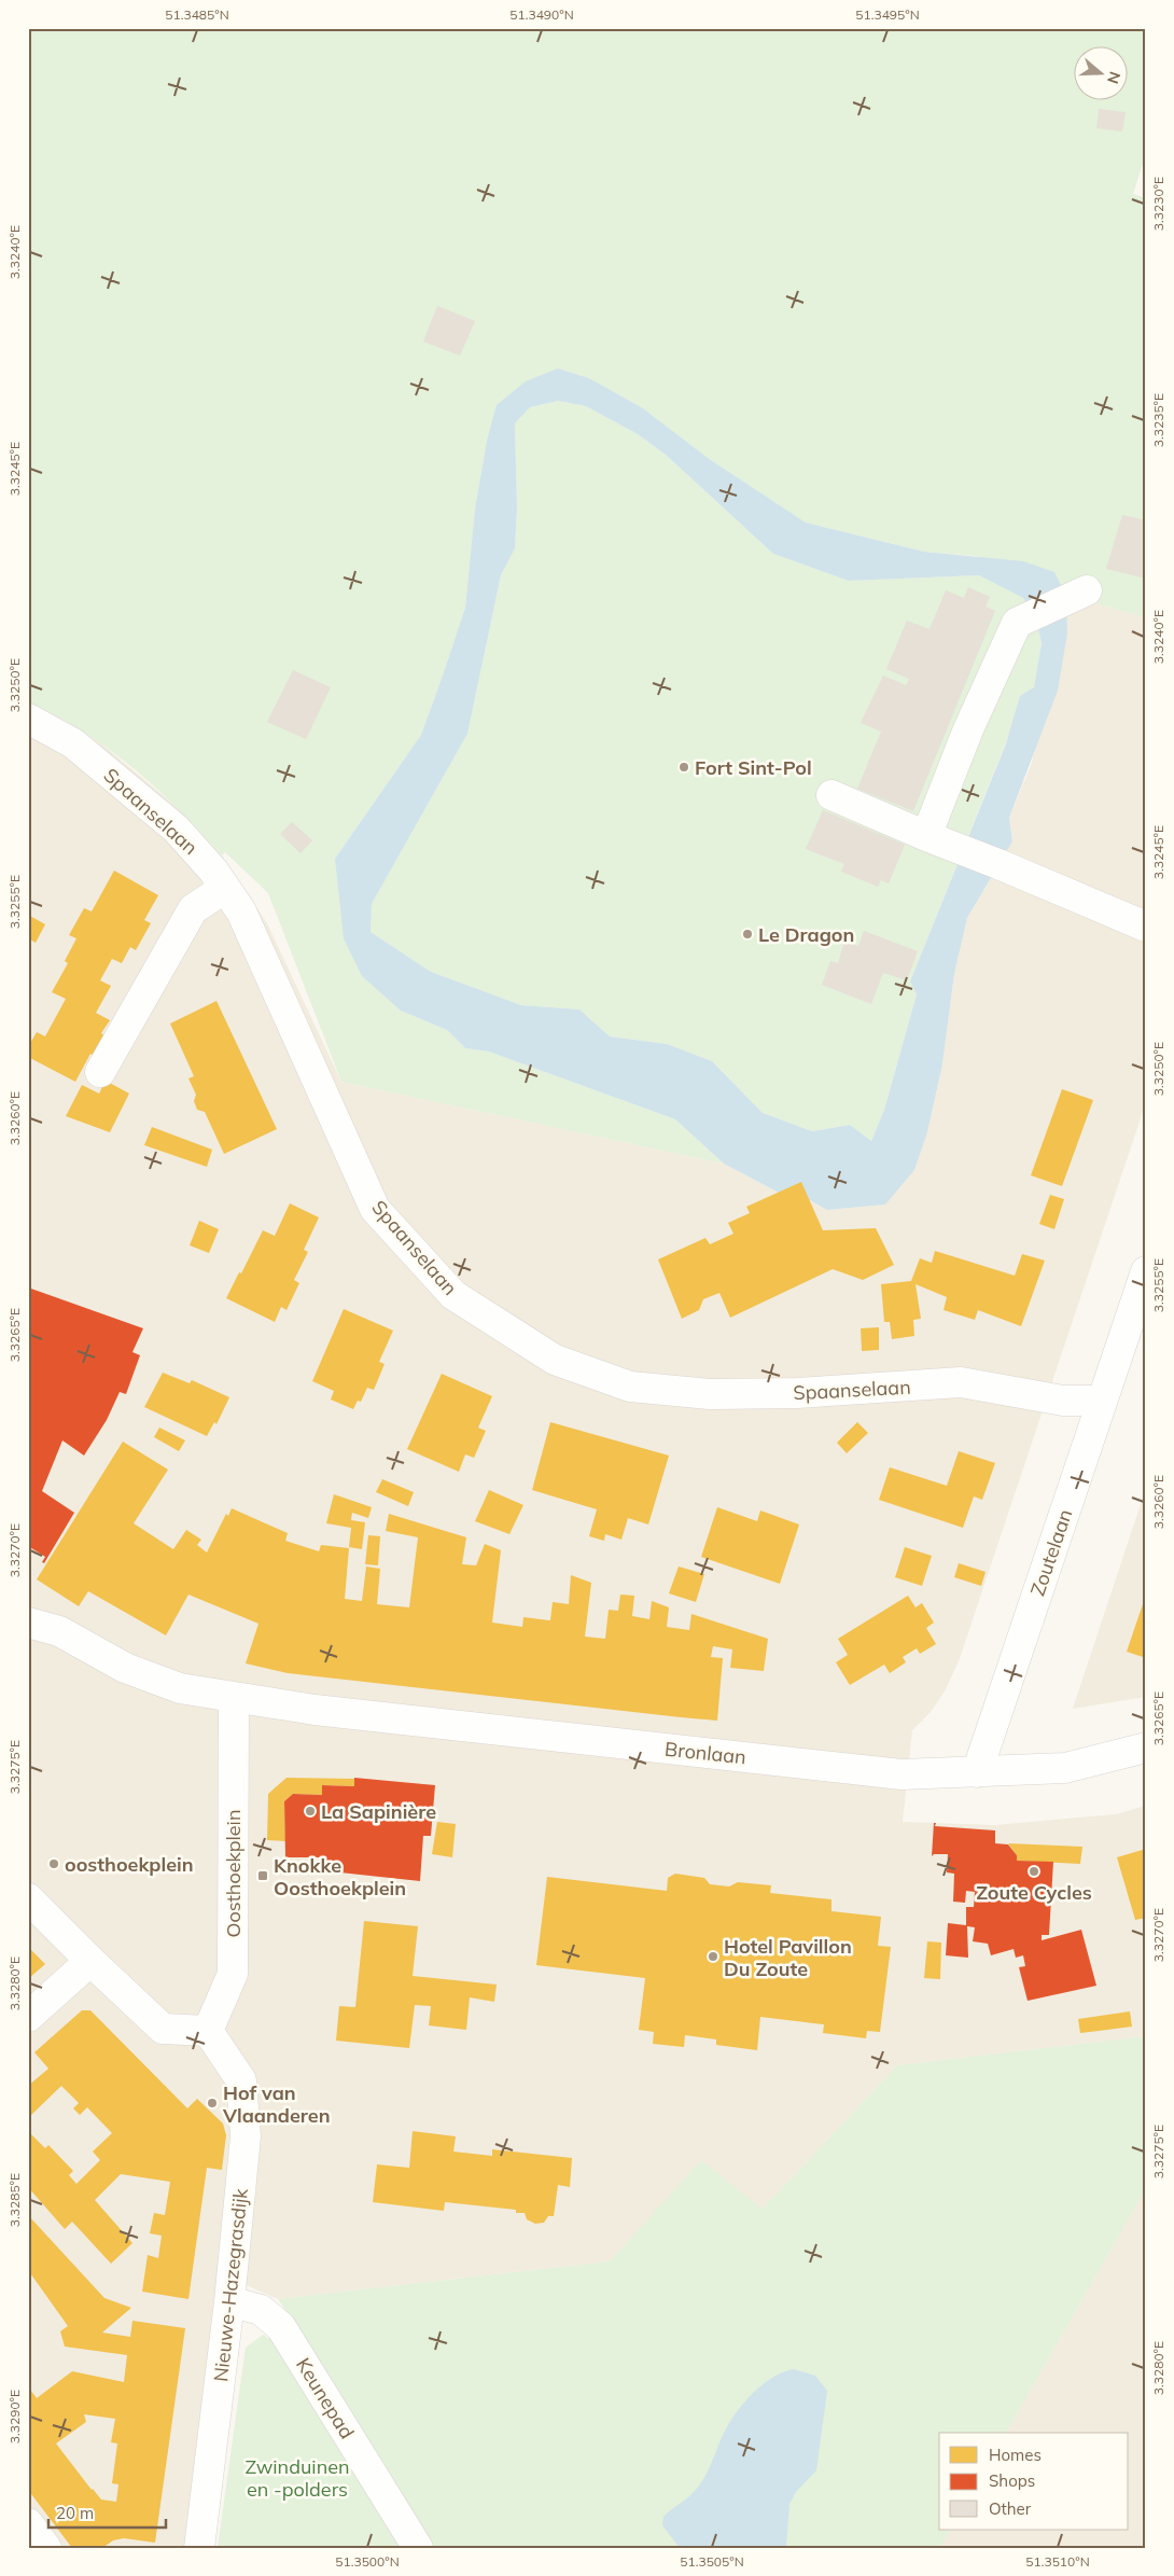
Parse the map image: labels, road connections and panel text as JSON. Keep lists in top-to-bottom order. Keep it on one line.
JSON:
{"streets":{"street":["Spaanselaan","Zoutelaan","Bronlaan","Oosthoekplein","Nieuwe-Hazegrasdijk","Keunepad"]},"crossings":[["Spaanselaan","Zoutelaan"],["Zoutelaan","Bronlaan"],["Bronlaan","Oosthoekplein"],["Oosthoekplein","Nieuwe-Hazegrasdijk"],["Nieuwe-Hazegrasdijk","Keunepad"]],"parks":["Zwinduinen en -polders"],"places":{"other":["Fort Sint-Pol","Le Dragon","La Sapinière","oosthoekplein","Zoute Cycles","Hotel Pavillon Du Zoute","Hof van Vlaanderen"],"transit":["Knokke Oosthoekplein"]},"legend":["Homes","Shops","Other"],"scale_bar":"20 m","north":"right","coordinates":["51.3485°N","51.3490°N","51.3495°N","3.3230°E","3.3240°E","3.3235°E","3.3245°E","3.3250°E","3.3255°E","3.3260°E","3.3265°E","3.3270°E","3.3275°E","3.3280°E","3.3285°E","3.3290°E","51.3500°N","51.3505°N","51.3510°N"]}
